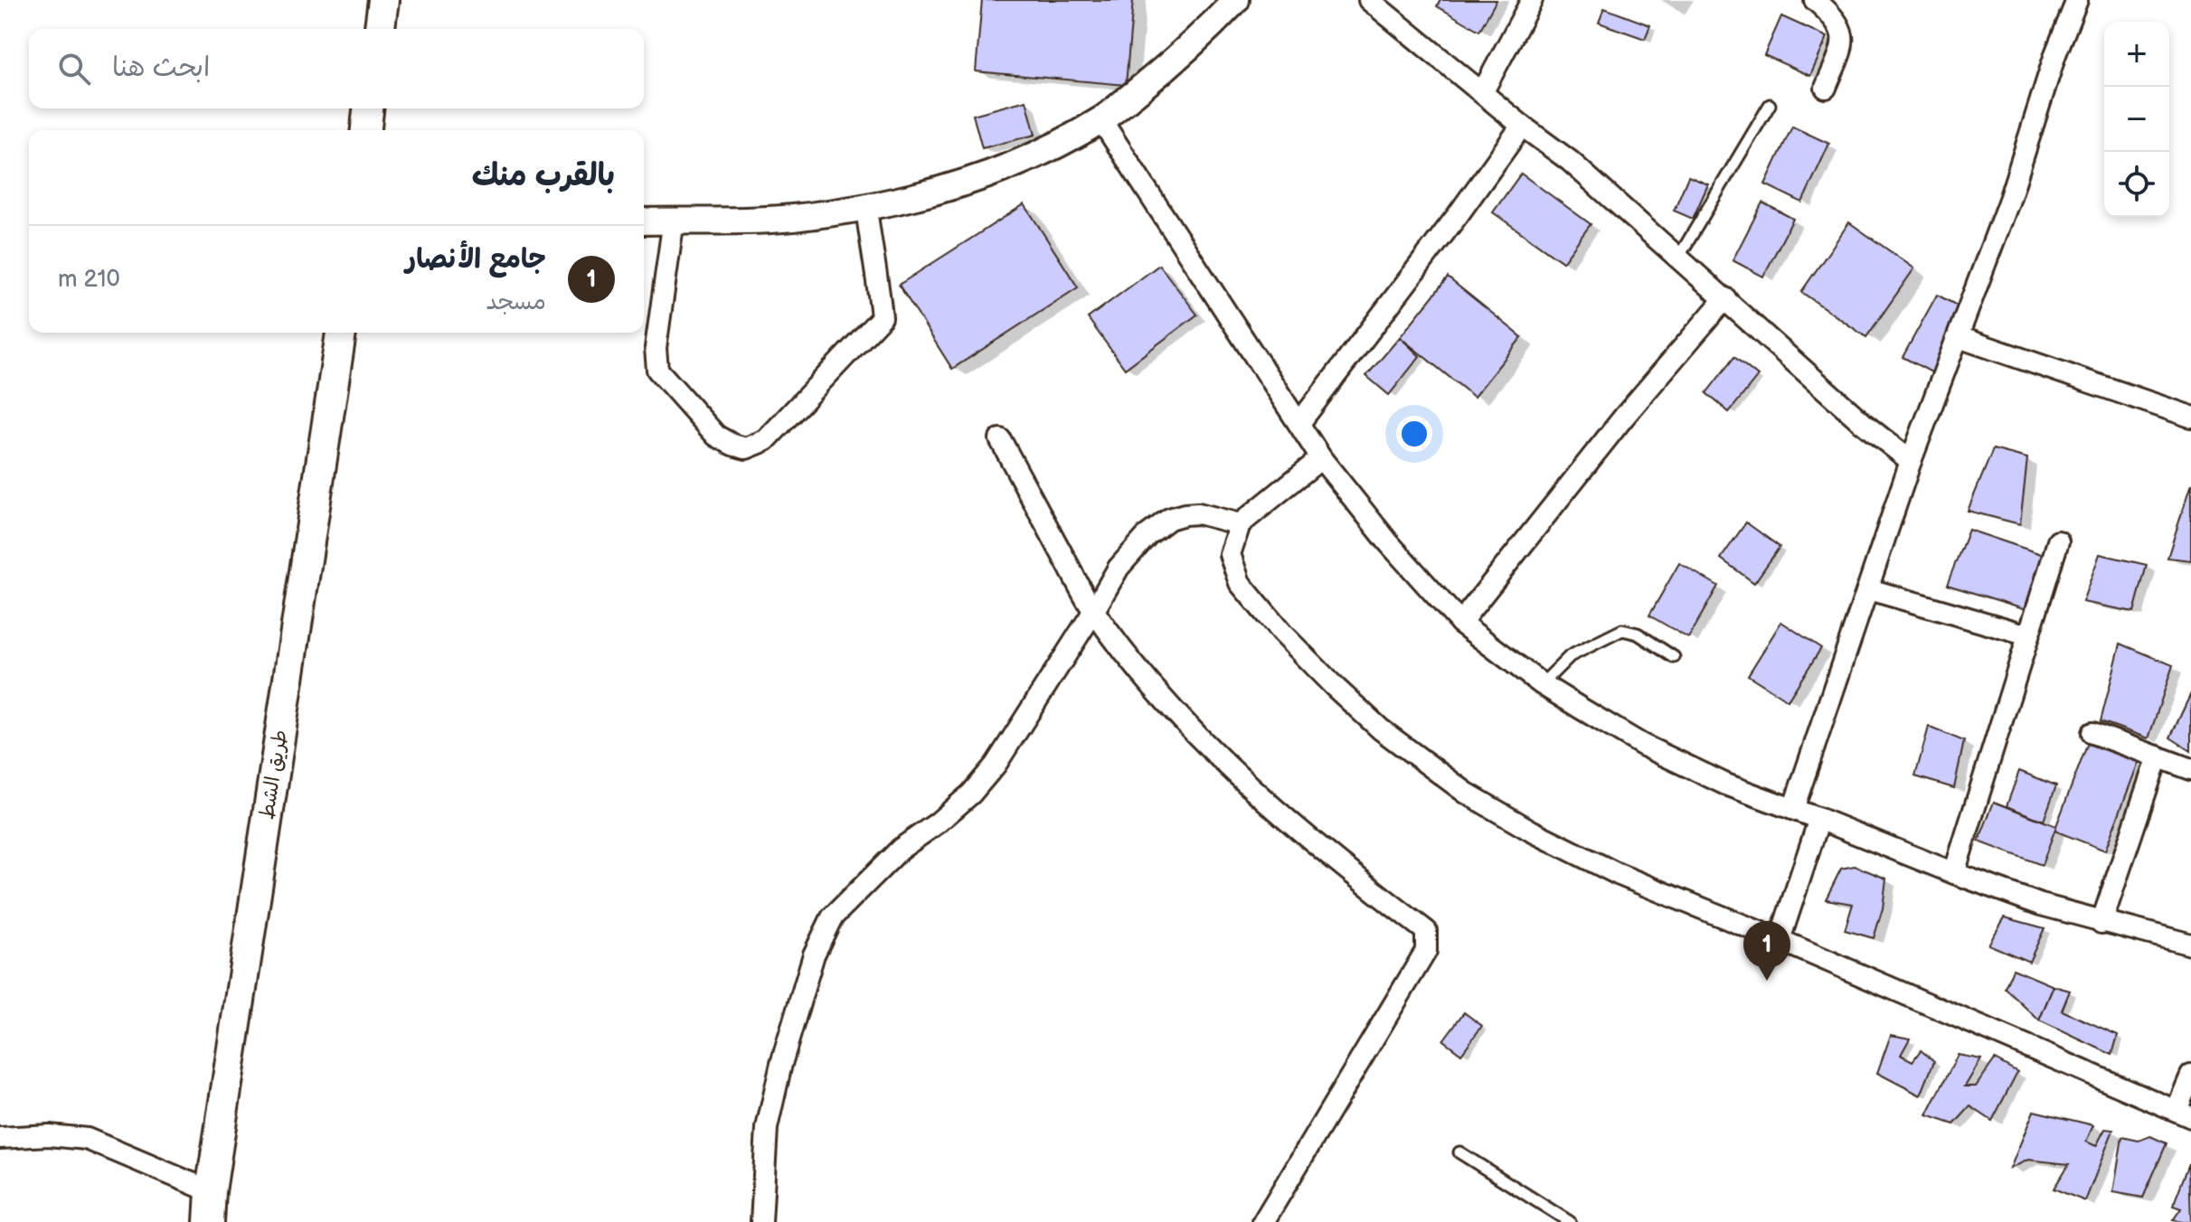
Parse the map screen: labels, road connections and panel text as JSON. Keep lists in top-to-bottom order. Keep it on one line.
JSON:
{"streets":{"main road":["طريق الشط"]},"page":{"map_buttons":["+","−"],"search":"ابحث هنا","heading":"بالقرب منك","list":[{"mark":"1","name":"جامع الأنصار","note":"مسجد","value":"210 m"}],"pins":"1"}}
